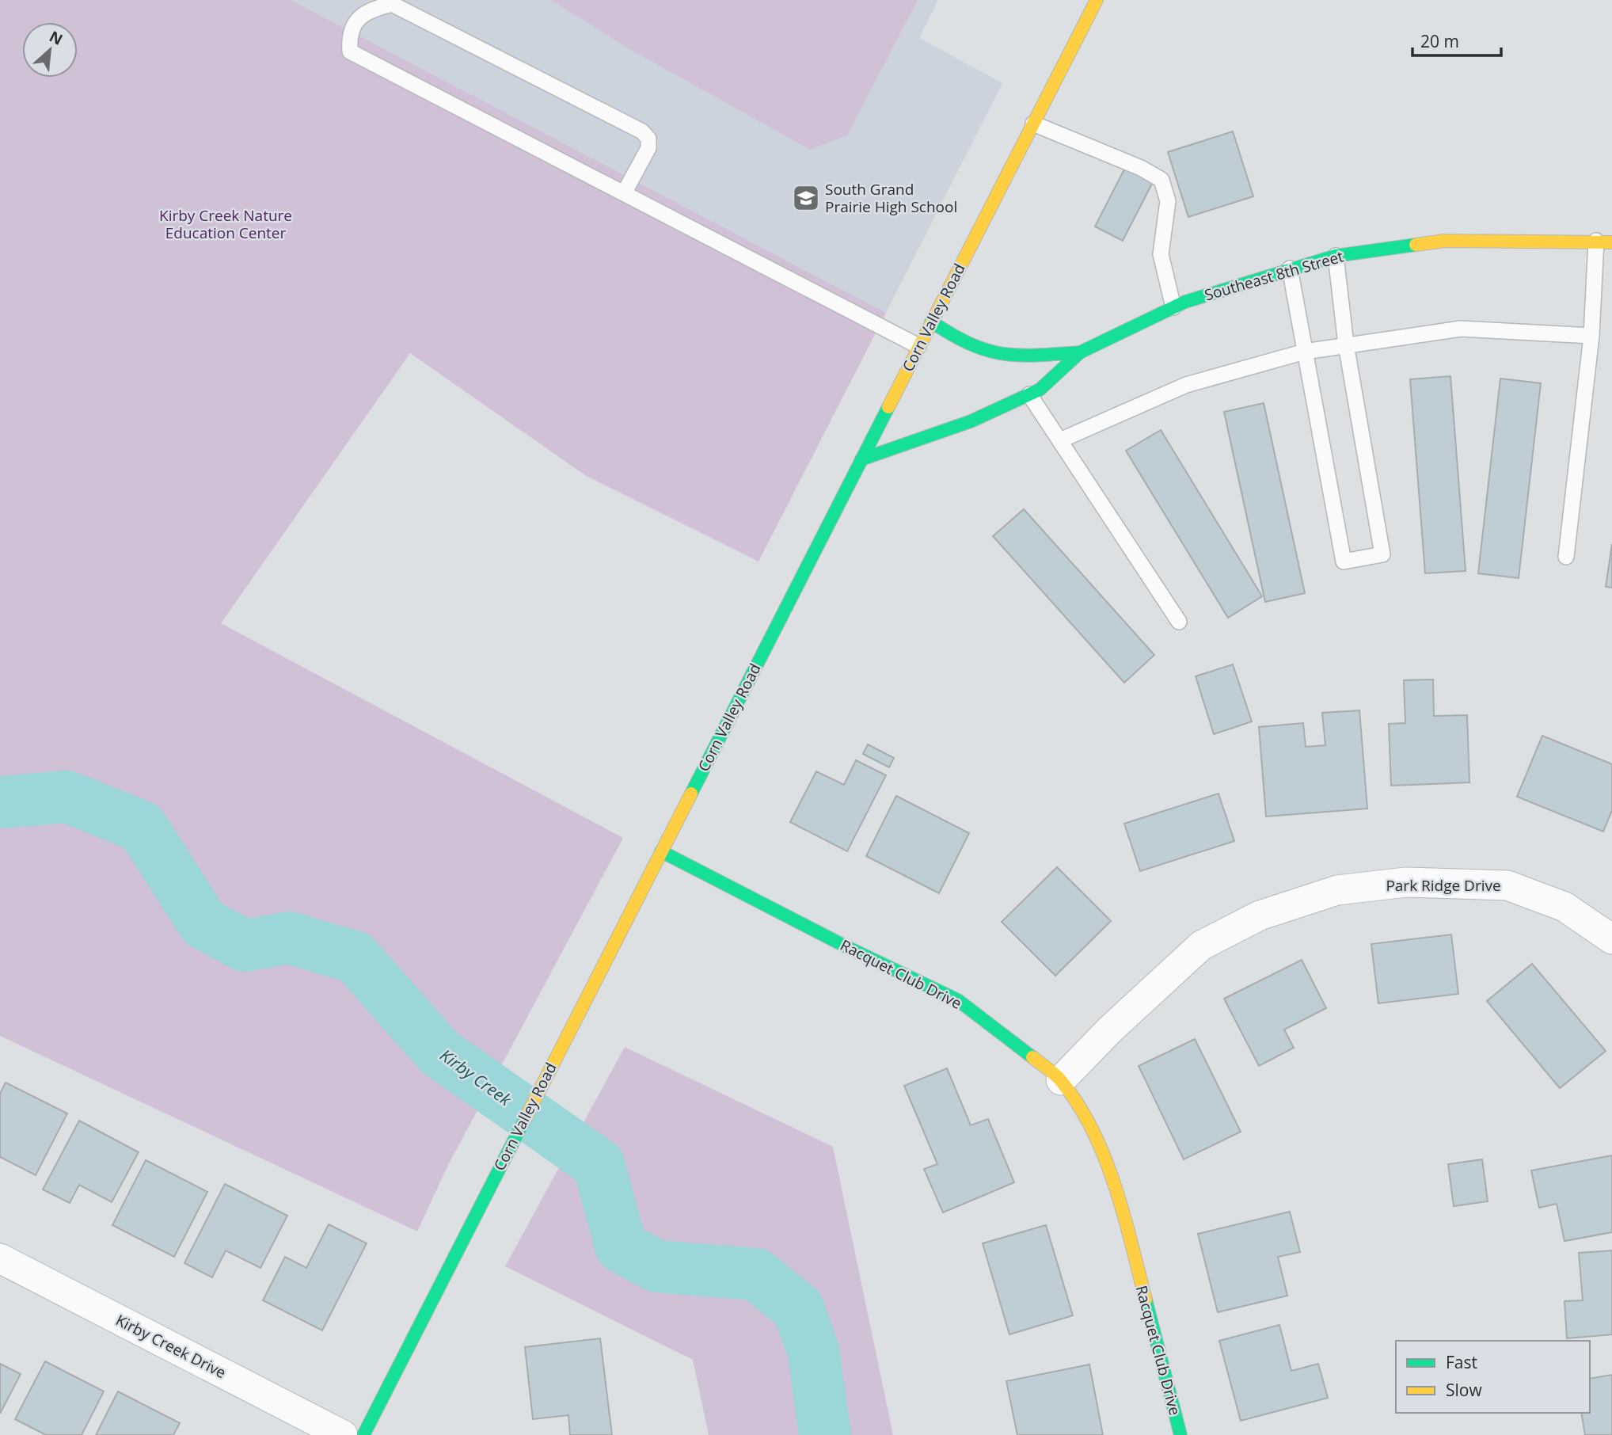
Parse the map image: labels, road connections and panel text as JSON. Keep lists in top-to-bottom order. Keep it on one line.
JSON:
{"streets":{"street":["Southeast 8th Street","Corn Valley Road","Park Ridge Drive","Racquet Club Drive","Kirby Creek Drive"]},"crossings":[["Southeast 8th Street","Corn Valley Road"],["Corn Valley Road","Racquet Club Drive"],["Park Ridge Drive","Racquet Club Drive"]],"water":["Kirby Creek"],"parks":["Kirby Creek Nature Education Center"],"places":{"school or university":["South Grand Prairie High School"]},"legend":["Fast","Slow"],"scale_bar":"20 m","north":"top right"}
